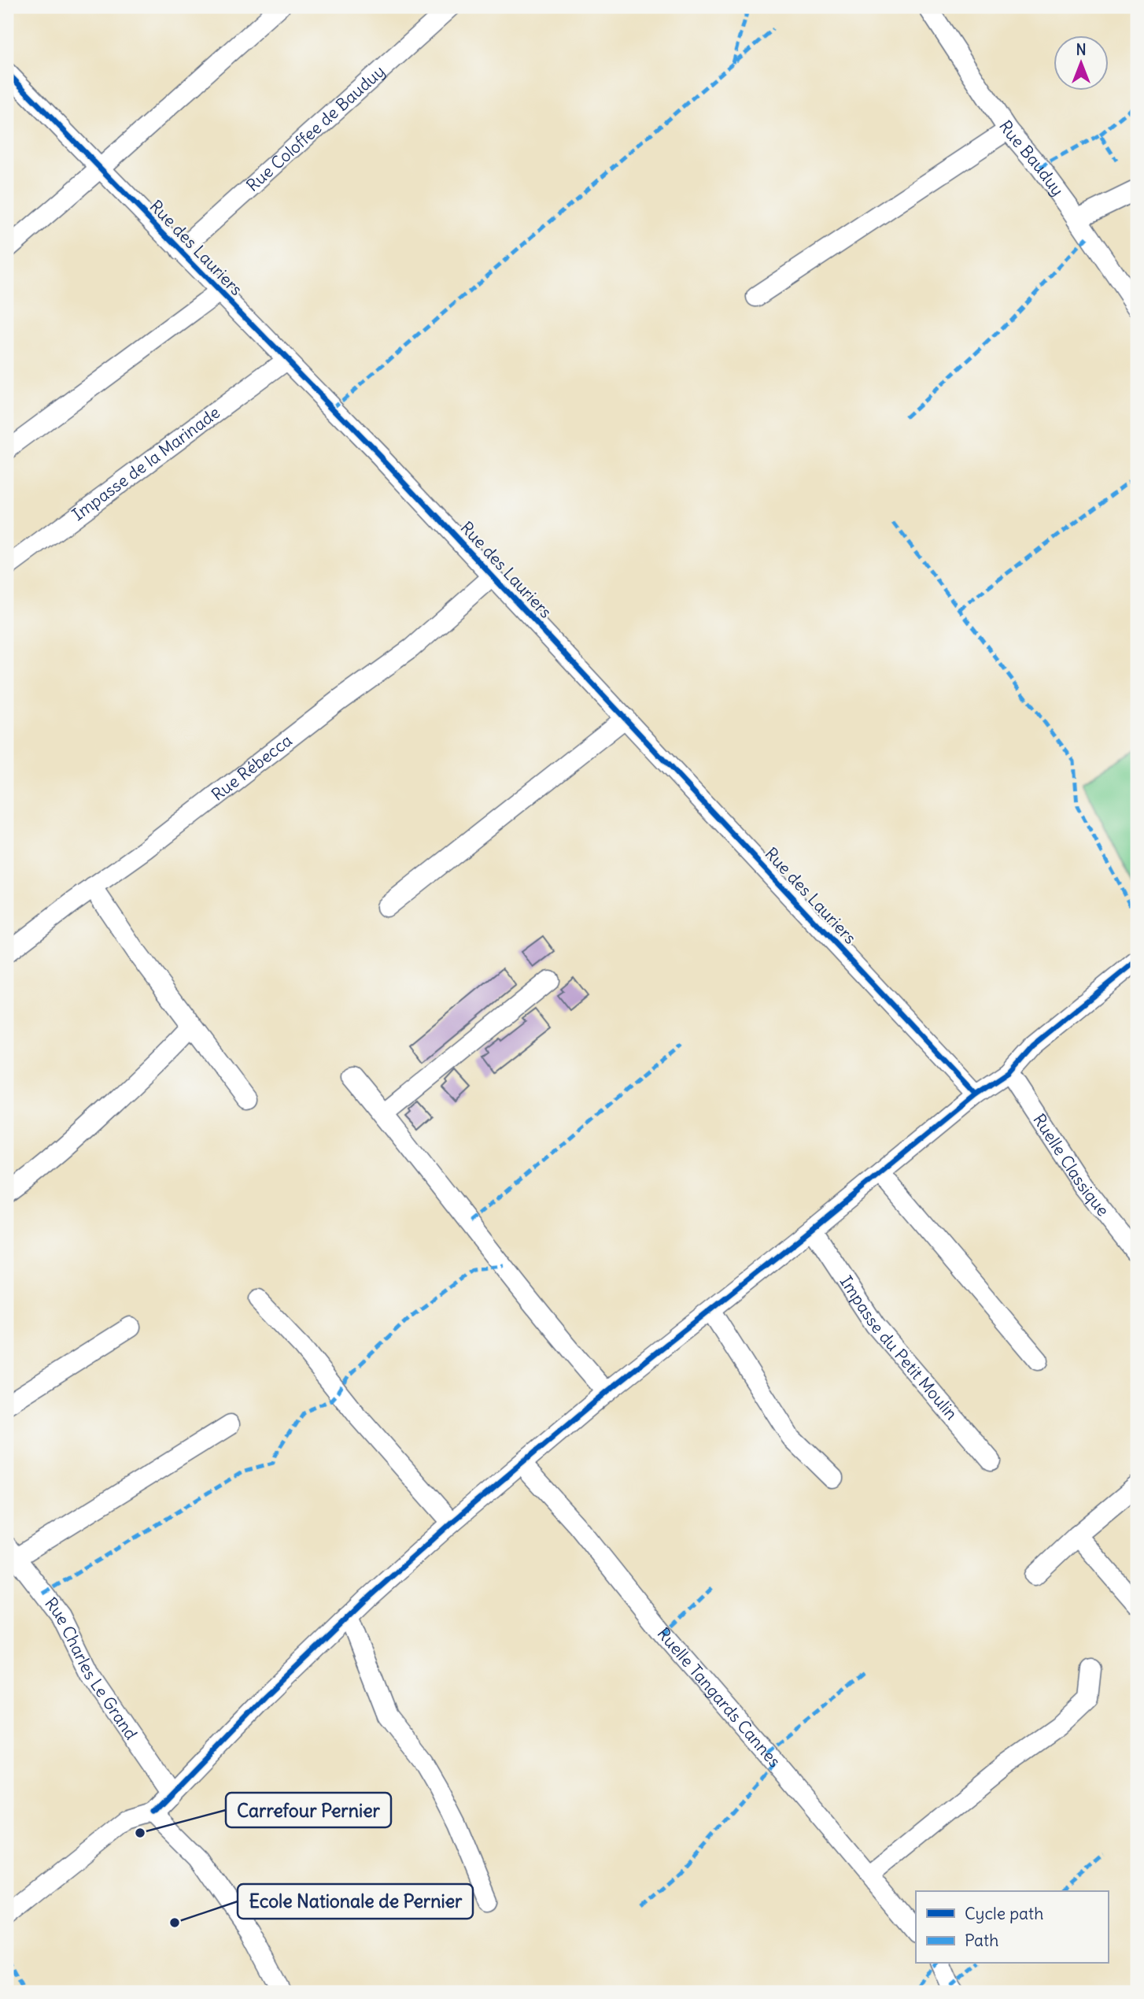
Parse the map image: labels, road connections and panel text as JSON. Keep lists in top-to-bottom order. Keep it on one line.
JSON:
{"streets":{"street":["Rue Coloffee de Bauduy","Rue Bauduy","Rue des Lauriers","Impasse de la Marinade","Rue Rébecca","Ruelle Classique","Impasse du Petit Moulin","Rue Charles Le Grand","Ruelle Tangards Cannes"]},"crossings":[["Rue Coloffee de Bauduy","Rue des Lauriers"],["Rue des Lauriers","Impasse de la Marinade"],["Rue des Lauriers","Rue Rébecca"]],"places":["Carrefour Pernier","Ecole Nationale de Pernier"],"legend":["Cycle path","Path"],"north":"top"}
